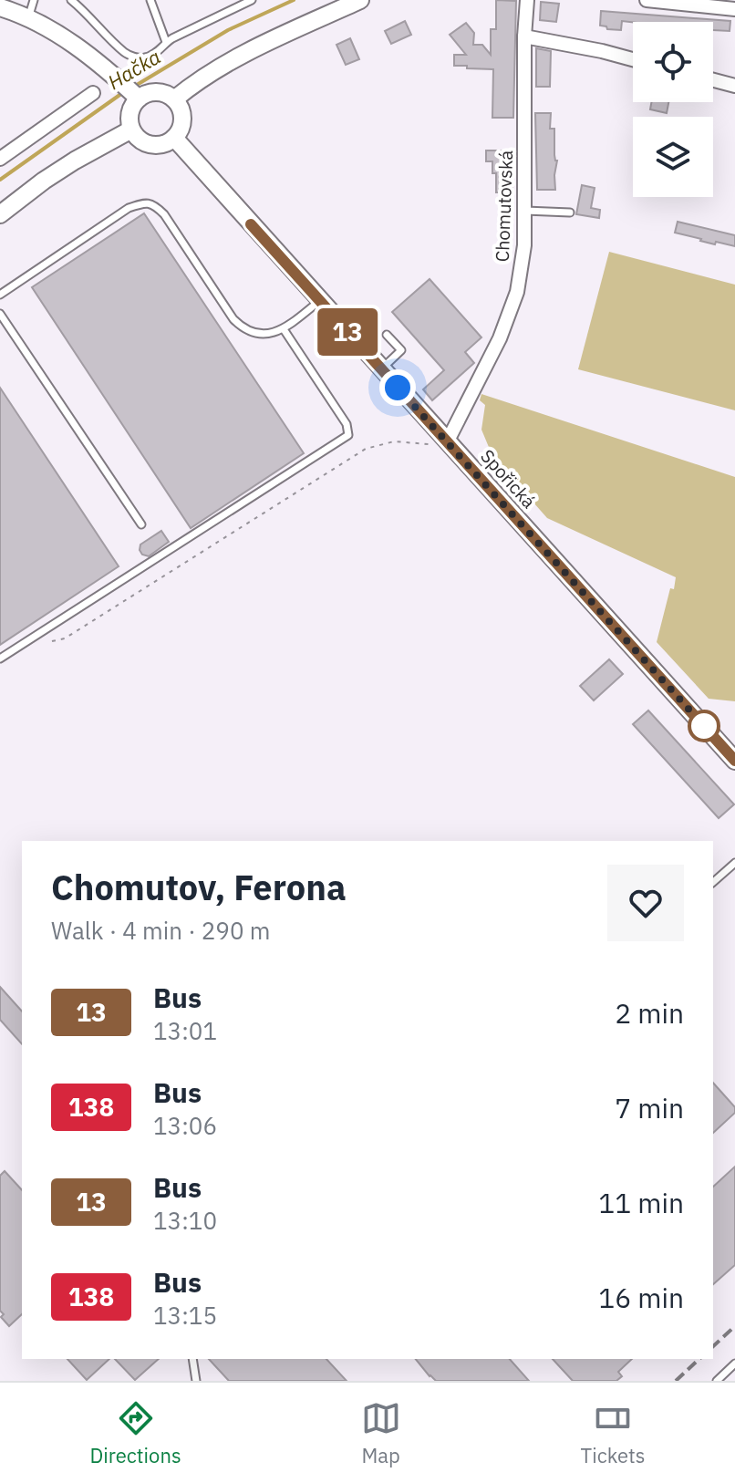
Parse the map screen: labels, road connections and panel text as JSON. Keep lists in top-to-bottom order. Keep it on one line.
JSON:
{"streets":{"street":["Chomutovská","Spořická"]},"crossings":[["Chomutovská","Spořická"]],"water":["Hačka"],"lines":["bus line 13"],"page":{"on_map":"13","heading":["Chomutov, Ferona","Walk · 4 min · 290 m"],"list":[{"mark":"13","name":"Bus","note":"13:01","value":"2 min"},{"mark":"138","name":"Bus","note":"13:06","value":"7 min"},{"mark":"13","name":"Bus","note":"13:10","value":"11 min"},{"mark":"138","name":"Bus","note":"13:15","value":"16 min"}],"tabs":["Directions","Map","Tickets"]}}
